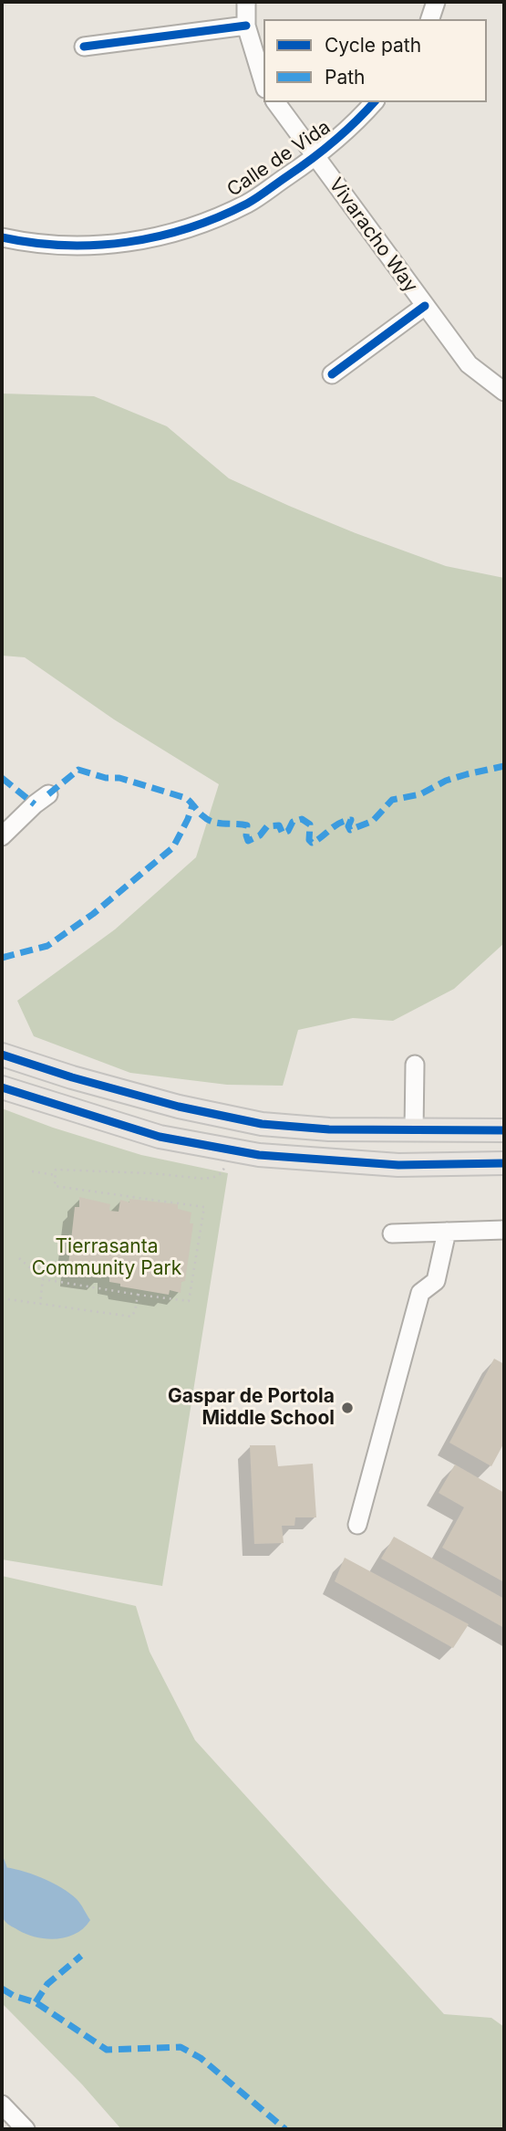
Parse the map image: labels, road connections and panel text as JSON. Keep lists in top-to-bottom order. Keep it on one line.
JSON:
{"streets":{"street":["Calle de Vida","Vivaracho Way"]},"crossings":[["Calle de Vida","Vivaracho Way"]],"parks":["Tierrasanta Community Park"],"places":["Gaspar de Portola Middle School"],"legend":["Cycle path","Path"]}
